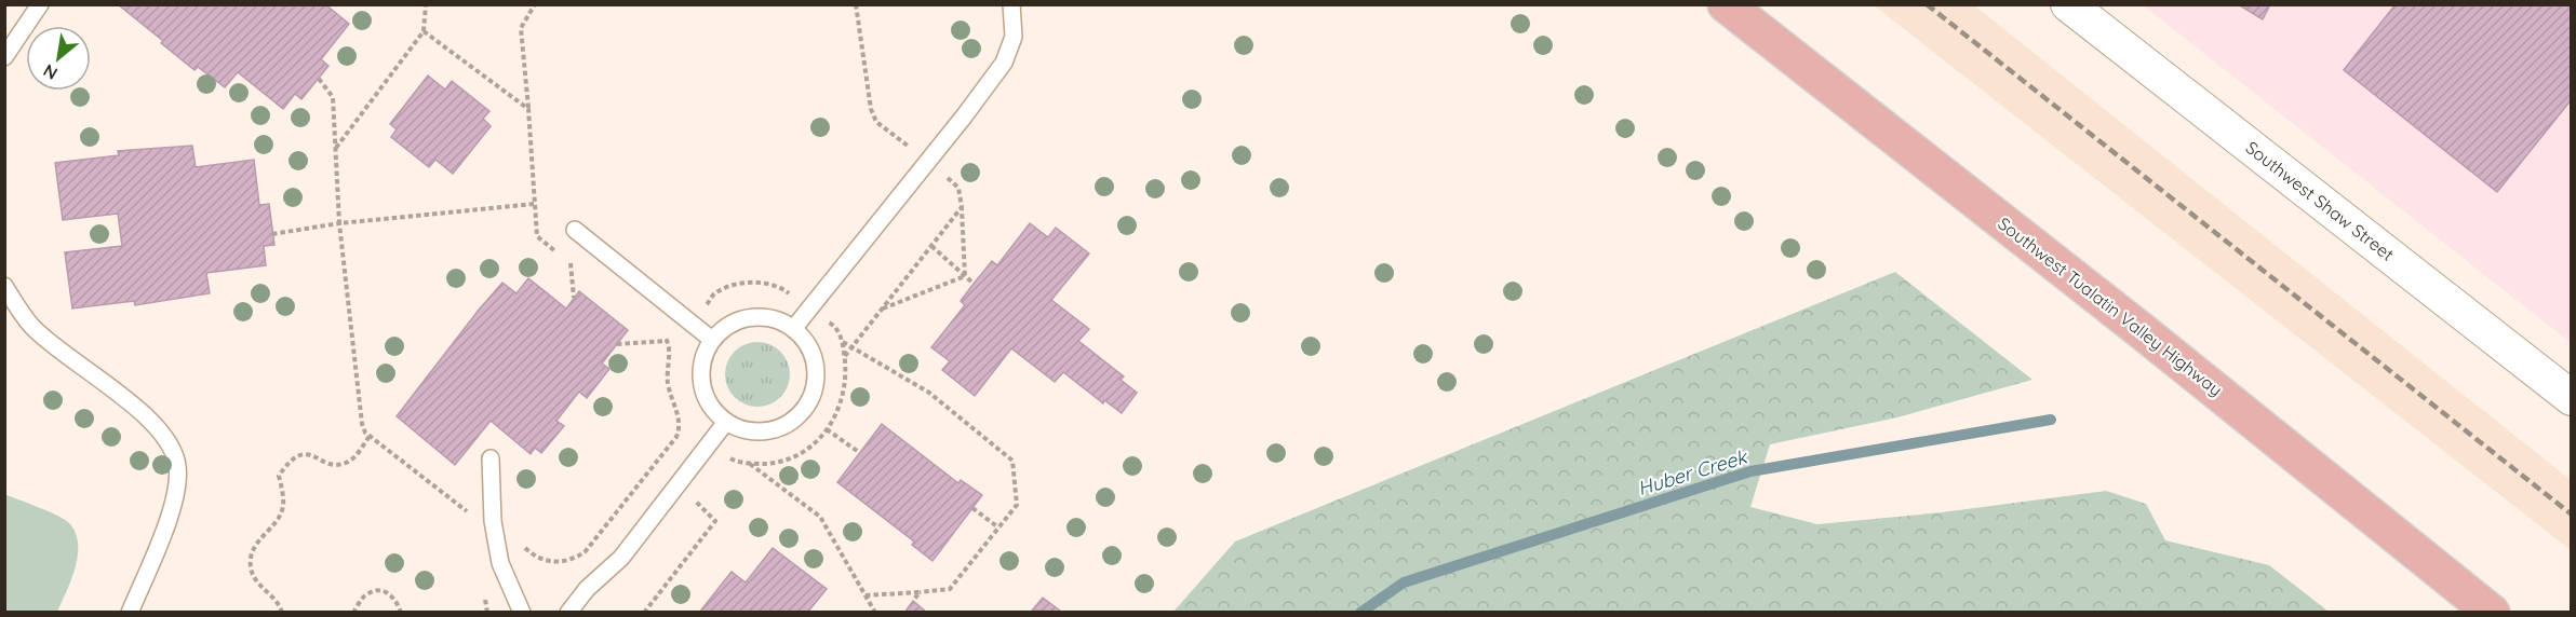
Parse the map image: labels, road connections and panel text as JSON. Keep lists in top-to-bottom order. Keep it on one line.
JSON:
{"streets":{"main road":["Southwest Tualatin Valley Highway"],"street":["Southwest Shaw Street"]},"water":["Huber Creek"],"north":"bottom left"}
